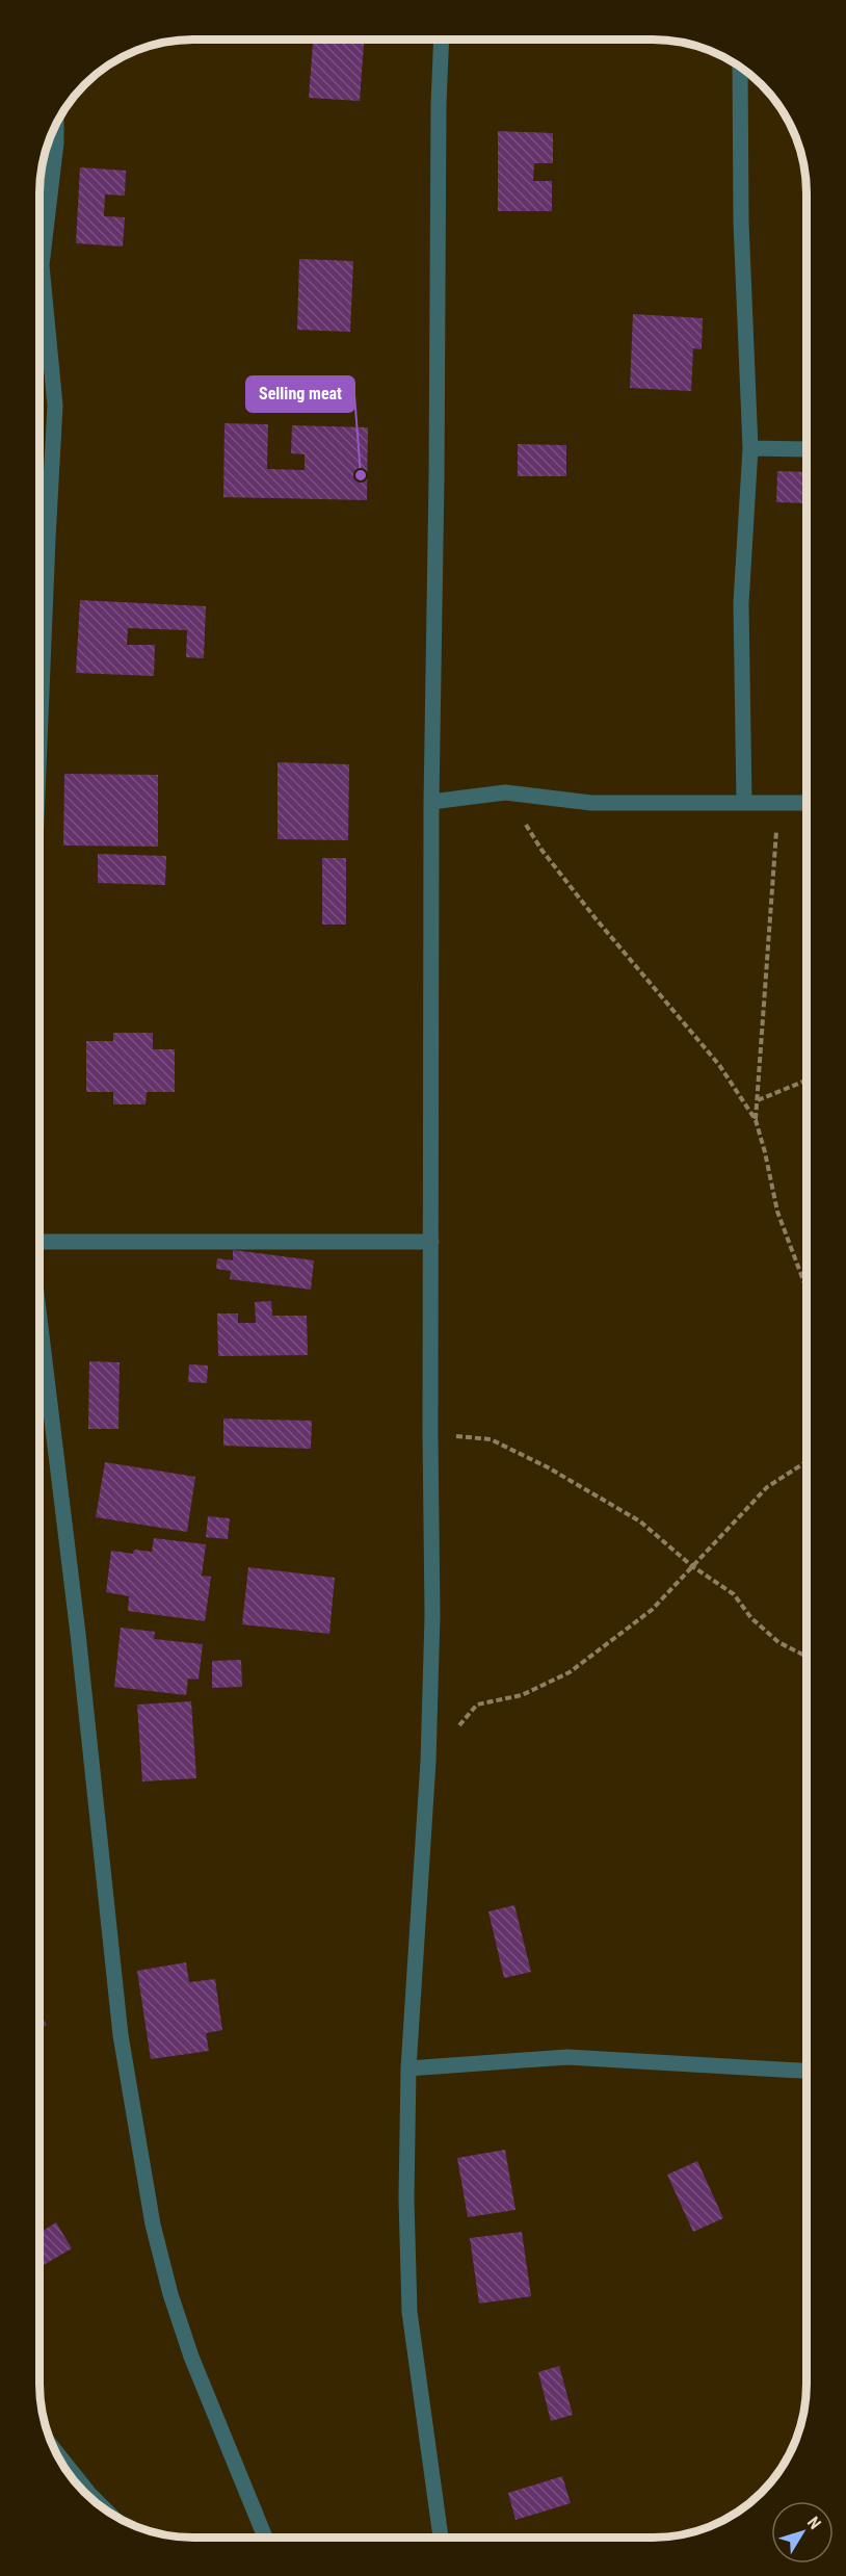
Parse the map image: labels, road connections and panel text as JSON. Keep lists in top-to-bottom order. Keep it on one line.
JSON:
{"places":["Selling meat"],"north":"top right"}
